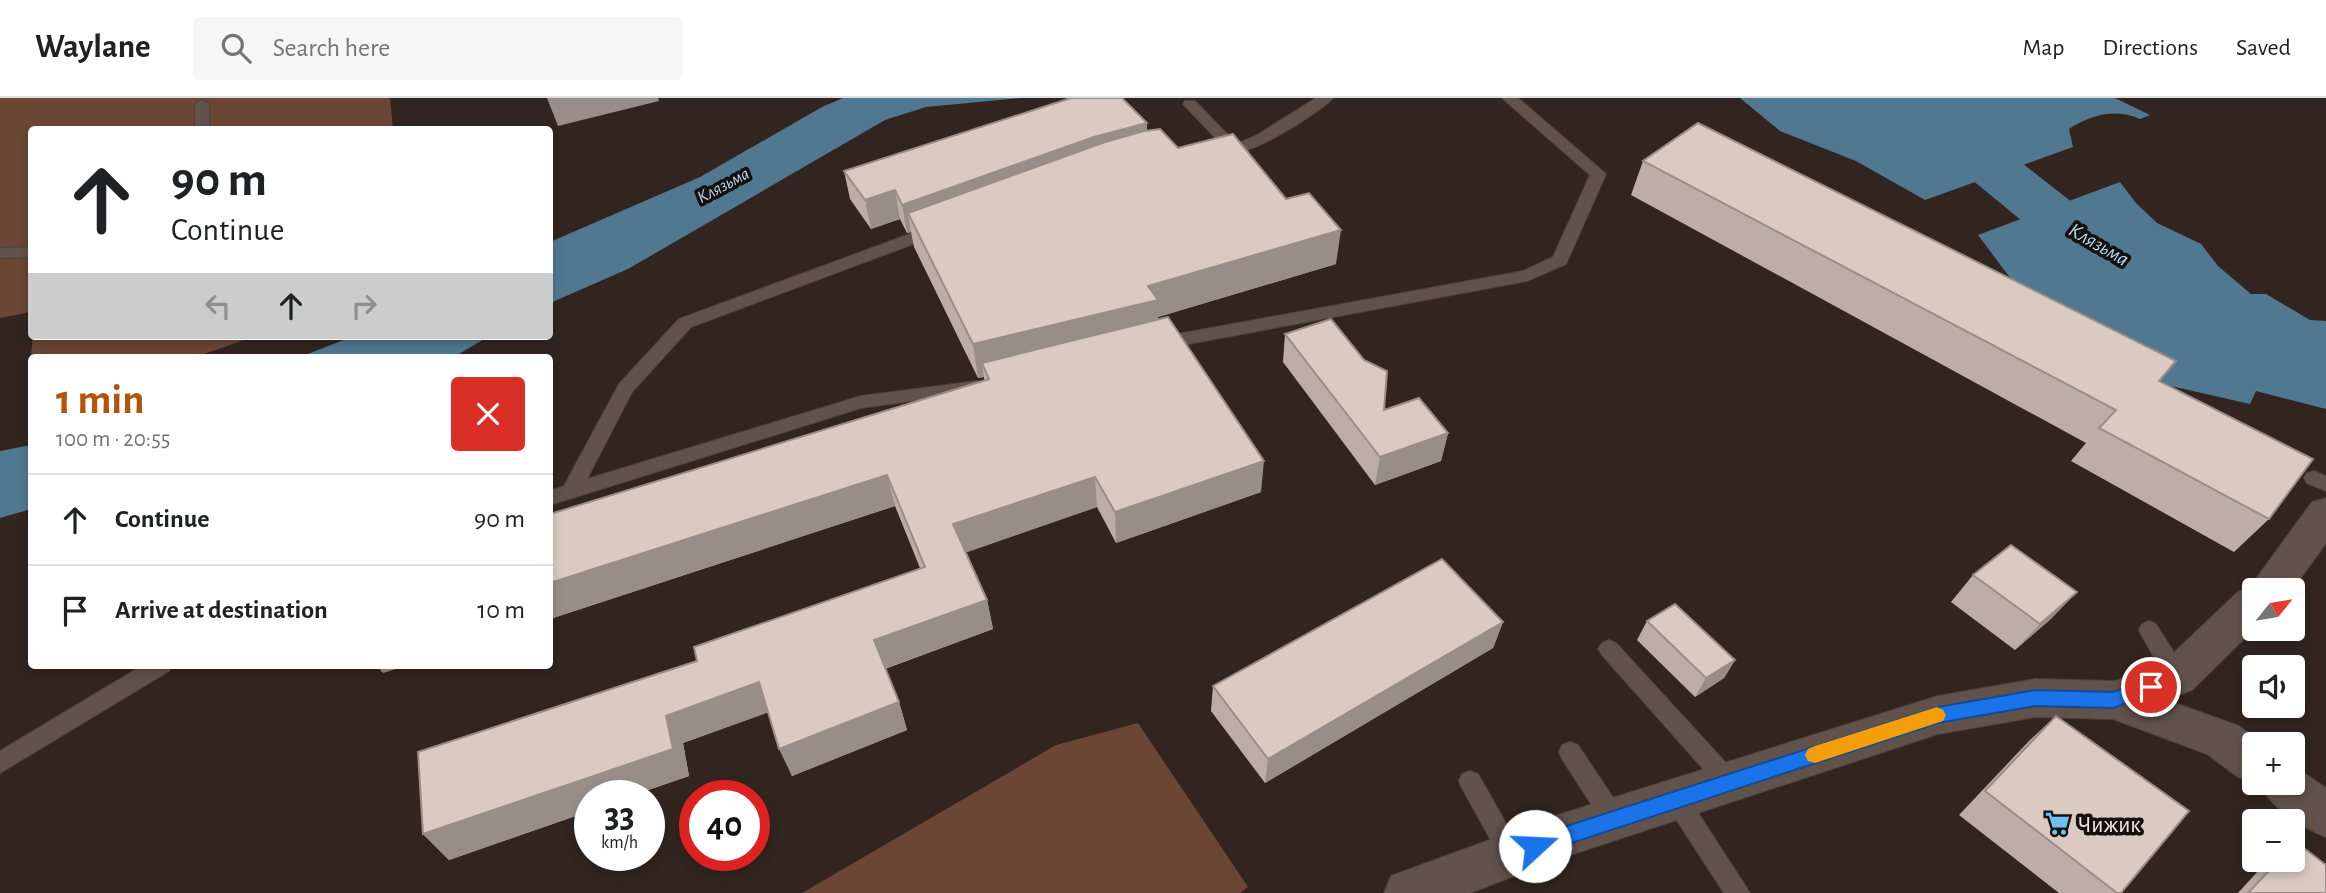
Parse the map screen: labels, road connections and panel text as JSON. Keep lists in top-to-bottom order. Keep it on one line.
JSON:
{"water":["Клязьма"],"places":{"supermarket":["Чижик"]},"north":"top right","page":{"header":"Waylane","search":"Search here","nav":["Map","Directions","Saved"],"turn":["90 m","Continue"],"heading":["1 min","100 m · 20:55"],"list":[{"name":"Continue","value":"90 m"},{"name":"Arrive at destination","value":"10 m"}],"map_buttons":["+","−"],"speed":"33 km/h","limit":"40"}}
